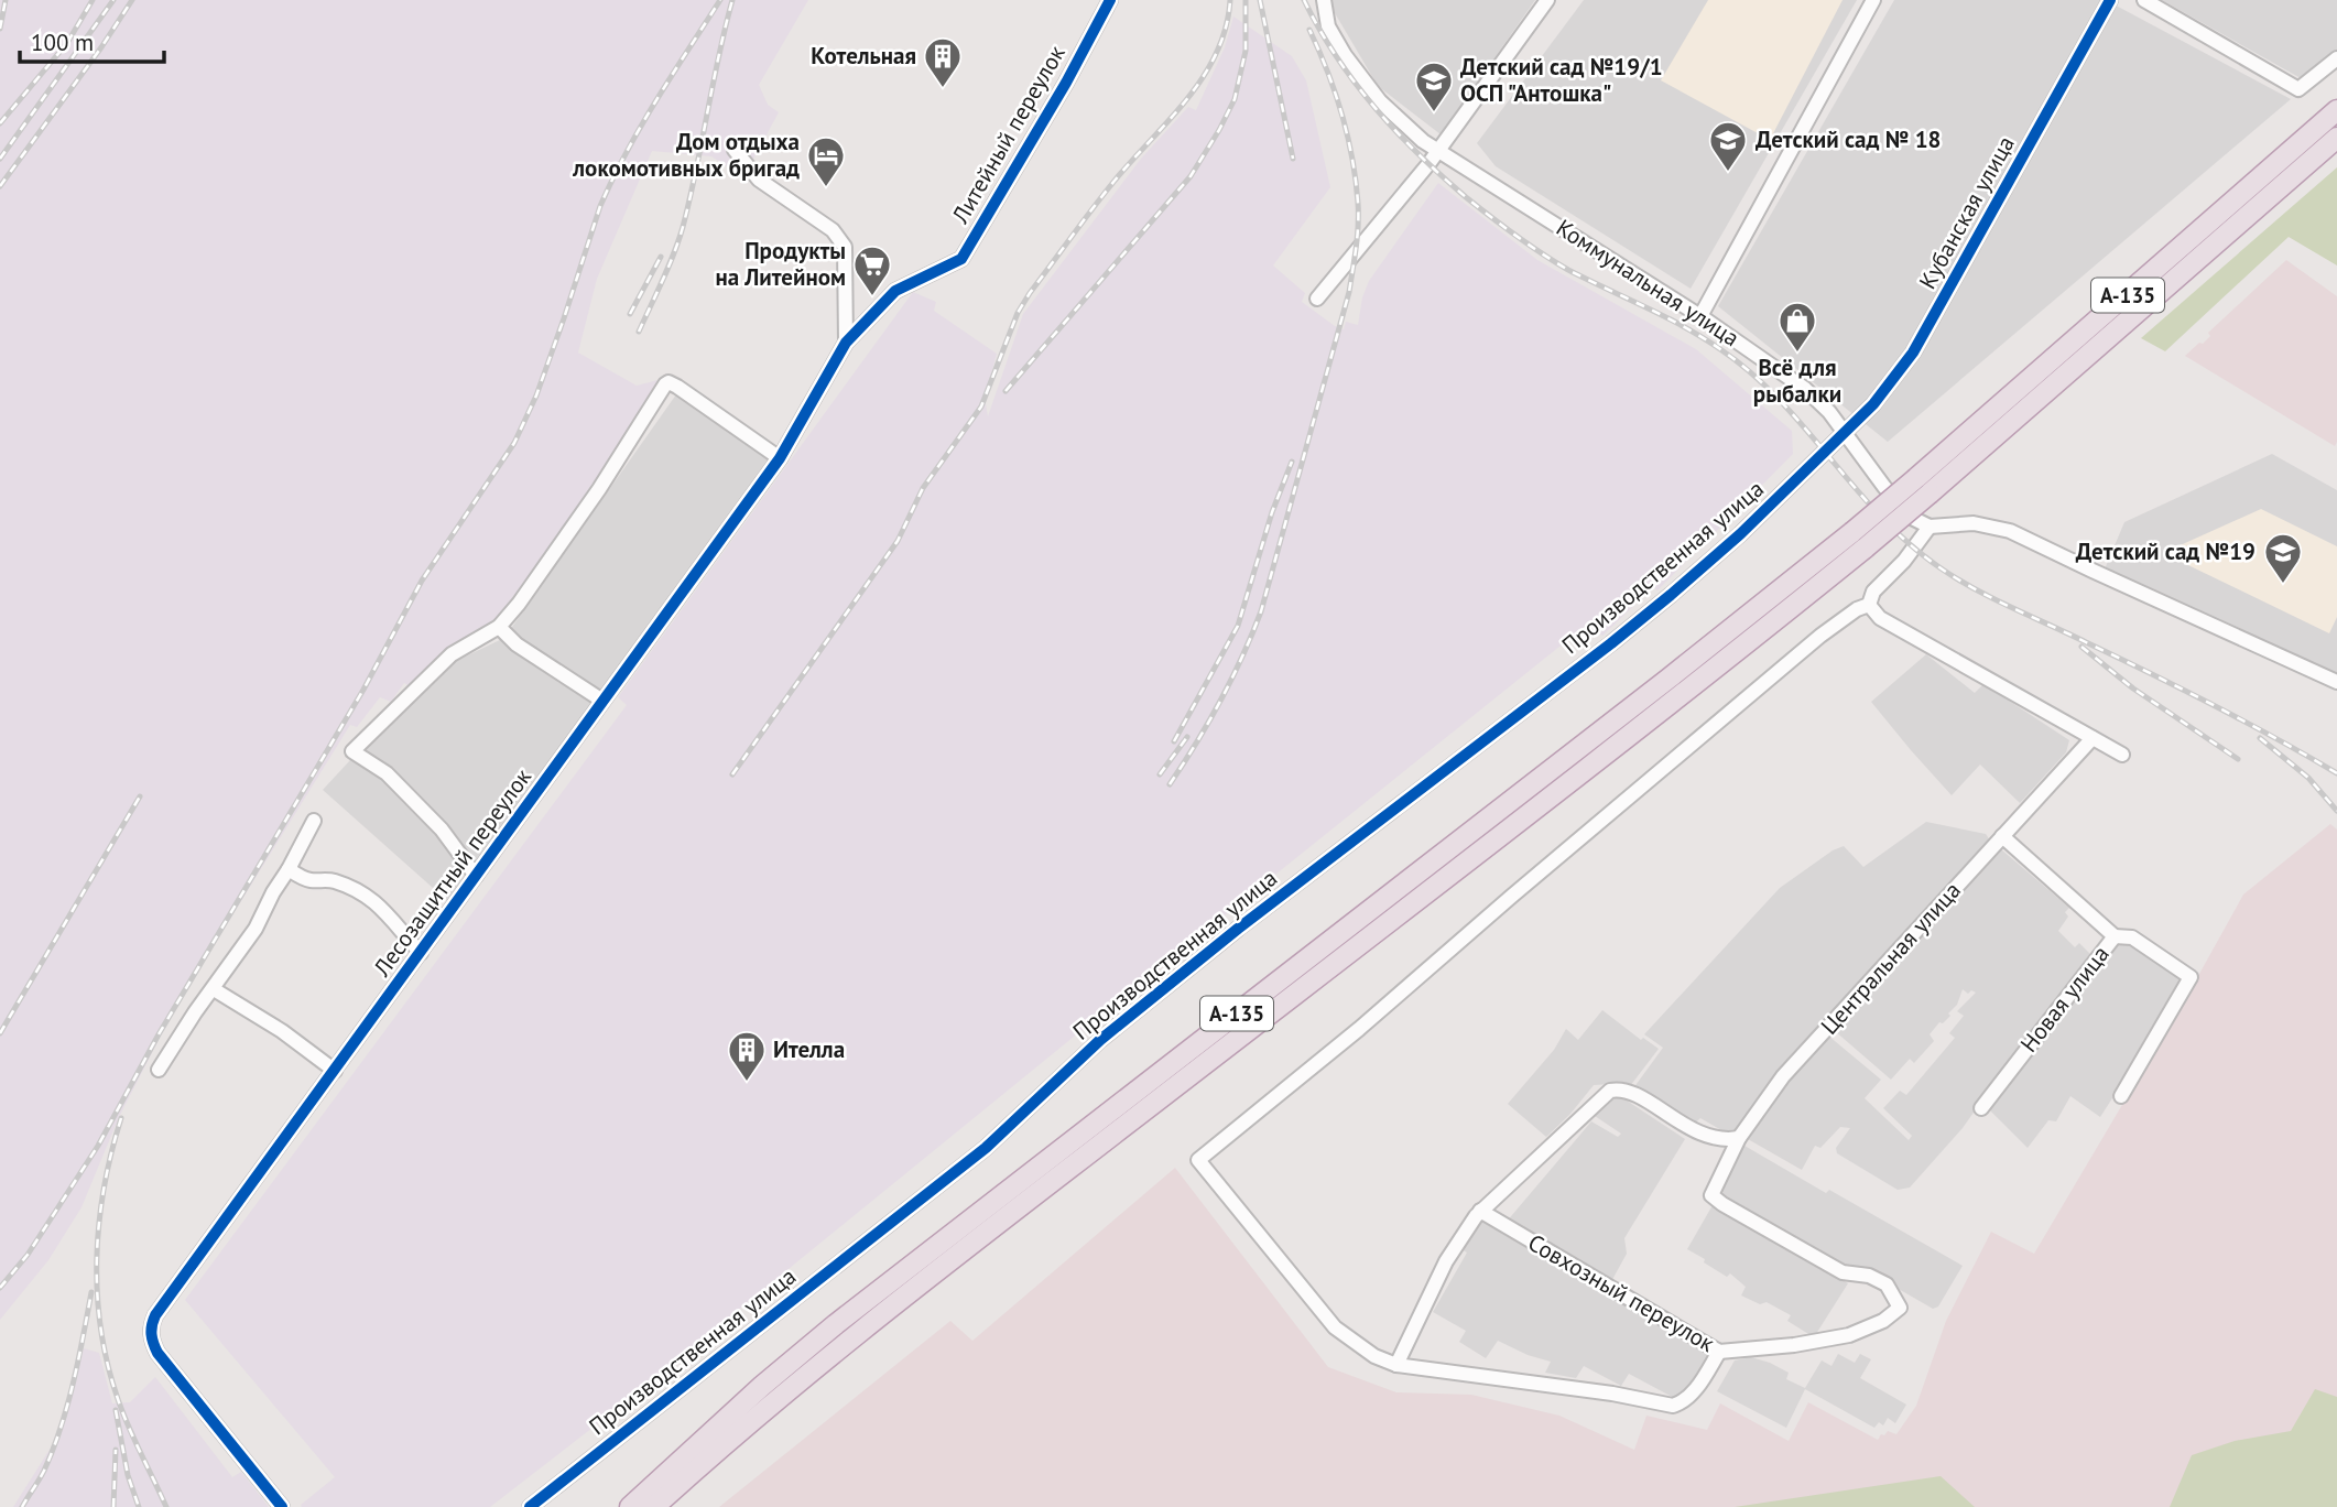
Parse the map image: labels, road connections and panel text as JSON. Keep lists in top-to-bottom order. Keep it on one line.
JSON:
{"streets":{"highway":["А-135"],"street":["Литейный переулок","Кубанская улица","Коммунальная улица","Производственная улица","Лесозащитный переулок","Центральная улица","Новая улица","Совхозный переулок"]},"crossings":[["Литейный переулок","Лесозащитный переулок"],["Кубанская улица","Коммунальная улица"],["Кубанская улица","Производственная улица"],["Коммунальная улица","Производственная улица"],["Центральная улица","Новая улица"],["Центральная улица","Совхозный переулок"]],"places":{"building":["Котельная","Ителла"],"school or university":["Детский сад №19/1 ОСП \"Антошка\"","Детский сад № 18","Детский сад №19"],"hotel":["Дом отдыха локомотивных бригад"],"supermarket":["Продукты на Литейном"],"shop":["Всё для рыбалки"]},"scale_bar":"100 m"}
